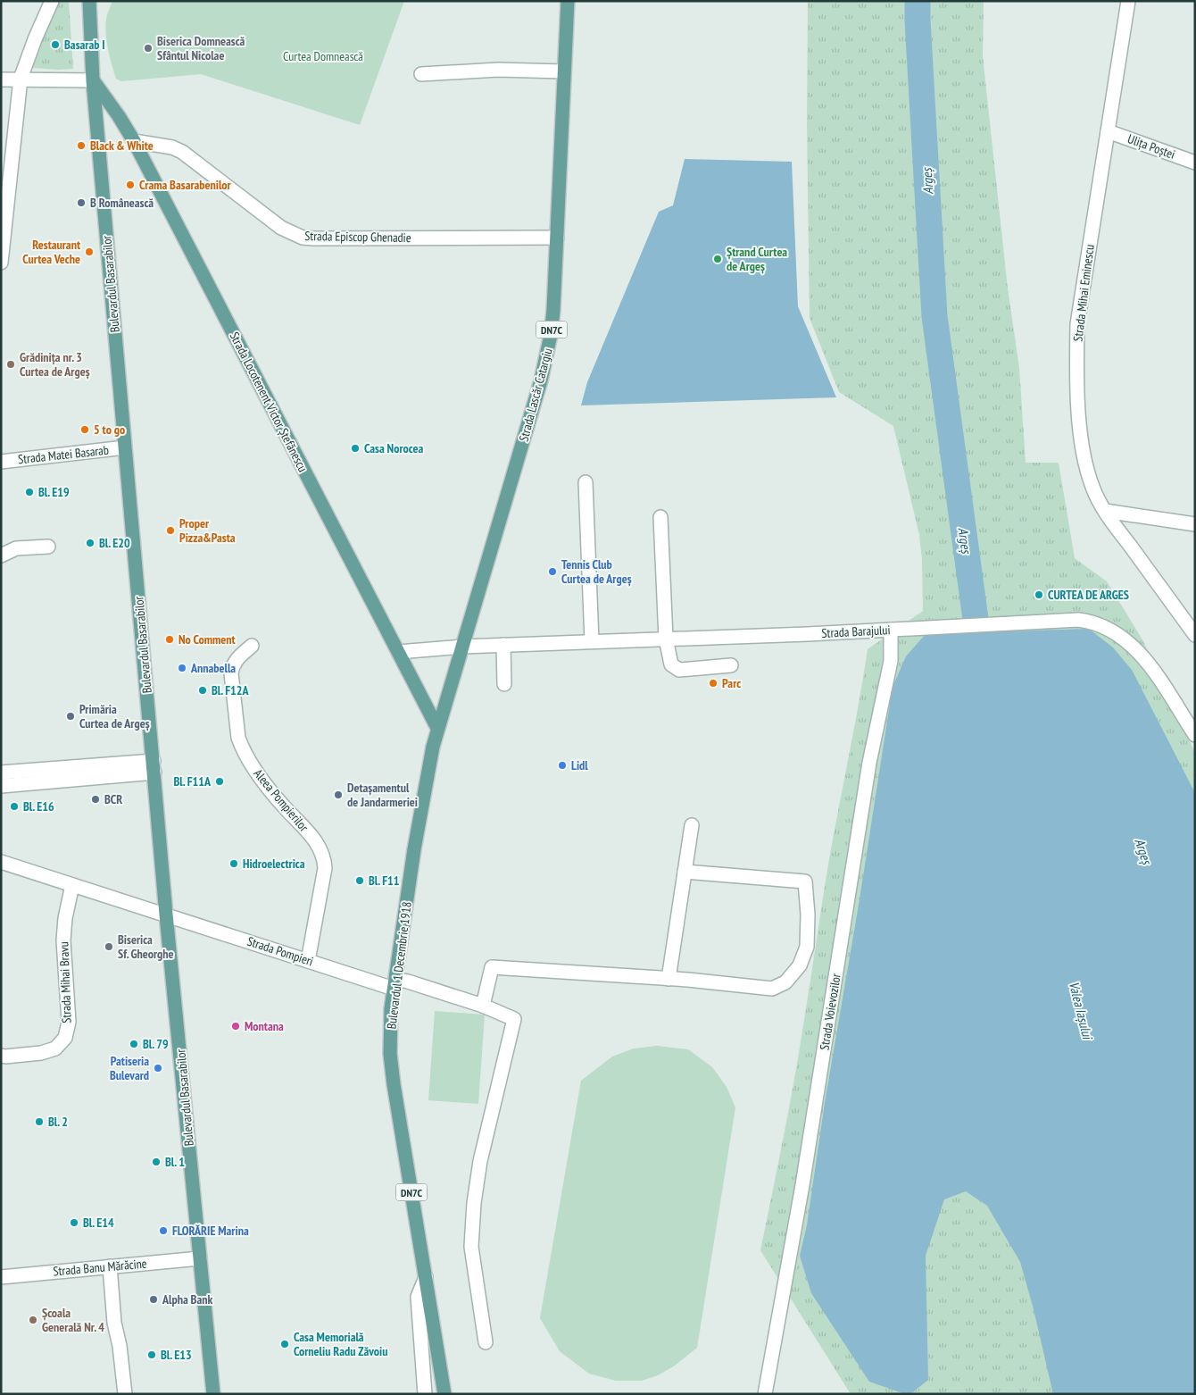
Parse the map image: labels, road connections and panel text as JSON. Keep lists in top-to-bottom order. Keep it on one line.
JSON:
{"streets":{"main road":["Bulevardul Basarabilor","DN7C","Strada Lascăr Catargiu","Strada Locotenent Victor Ștefănescu","Bulevardul 1 Decembrie 1918"],"street":["Ulița Poștei","Strada Episcop Ghenadie","Strada Mihai Eminescu","Strada Matei Basarab","Strada Barajului","Aleea Pompierilor","Strada Pompieri","Strada Mihai Bravu","Strada Voievozilor","Strada Banu Mărăcine"]},"crossings":[["Ulița Poștei","Strada Mihai Eminescu"],["Strada Episcop Ghenadie","Strada Lascăr Catargiu"],["Strada Episcop Ghenadie","Strada Locotenent Victor Ștefănescu"],["Bulevardul Basarabilor","Strada Locotenent Victor Ștefănescu"],["Bulevardul Basarabilor","Strada Matei Basarab"],["Bulevardul Basarabilor","Strada Pompieri"],["Bulevardul Basarabilor","Strada Banu Mărăcine"],["Strada Lascăr Catargiu","Strada Barajului"],["Strada Lascăr Catargiu","Bulevardul 1 Decembrie 1918"],["Strada Locotenent Victor Ștefănescu","Strada Barajului"],["Strada Locotenent Victor Ștefănescu","Bulevardul 1 Decembrie 1918"],["Strada Barajului","Bulevardul 1 Decembrie 1918"],["Strada Barajului","Strada Voievozilor"],["Aleea Pompierilor","Strada Pompieri"],["Strada Pompieri","Bulevardul 1 Decembrie 1918"]],"water":["Argeș","Valea Iașului"],"parks":["Curtea Domnească"],"places":["Basarab I","Biserica Domnească Sfântul Nicolae","Black & White","Crama Basarabenilor","B Românească","Restaurant Curtea Veche","Ștrand Curtea de Argeș","Grădinița nr. 3 Curtea de Argeș","5 to go","Casa Norocea","Bl. E19","Proper Pizza&Pasta","Bl. E20","Tennis Club Curtea de Argeș","CURTEA DE ARGES","No Comment","Annabella","Parc","Bl. F12A","Primăria Curtea de Argeș","Lidl","Bl. F11A","Detașamentul de Jandarmeriei","BCR","Bl. E16","Hidroelectrica","Bl. F11","Biserica Sf. Gheorghe","Montana","Bl. 79","Patiseria Bulevard","Bl. 2","Bl. 1","Bl. E14","FLORĂRIE Marina","Alpha Bank","Școala Generală Nr. 4","Casa Memorială Corneliu Radu Zăvoiu","Bl. E13"]}
